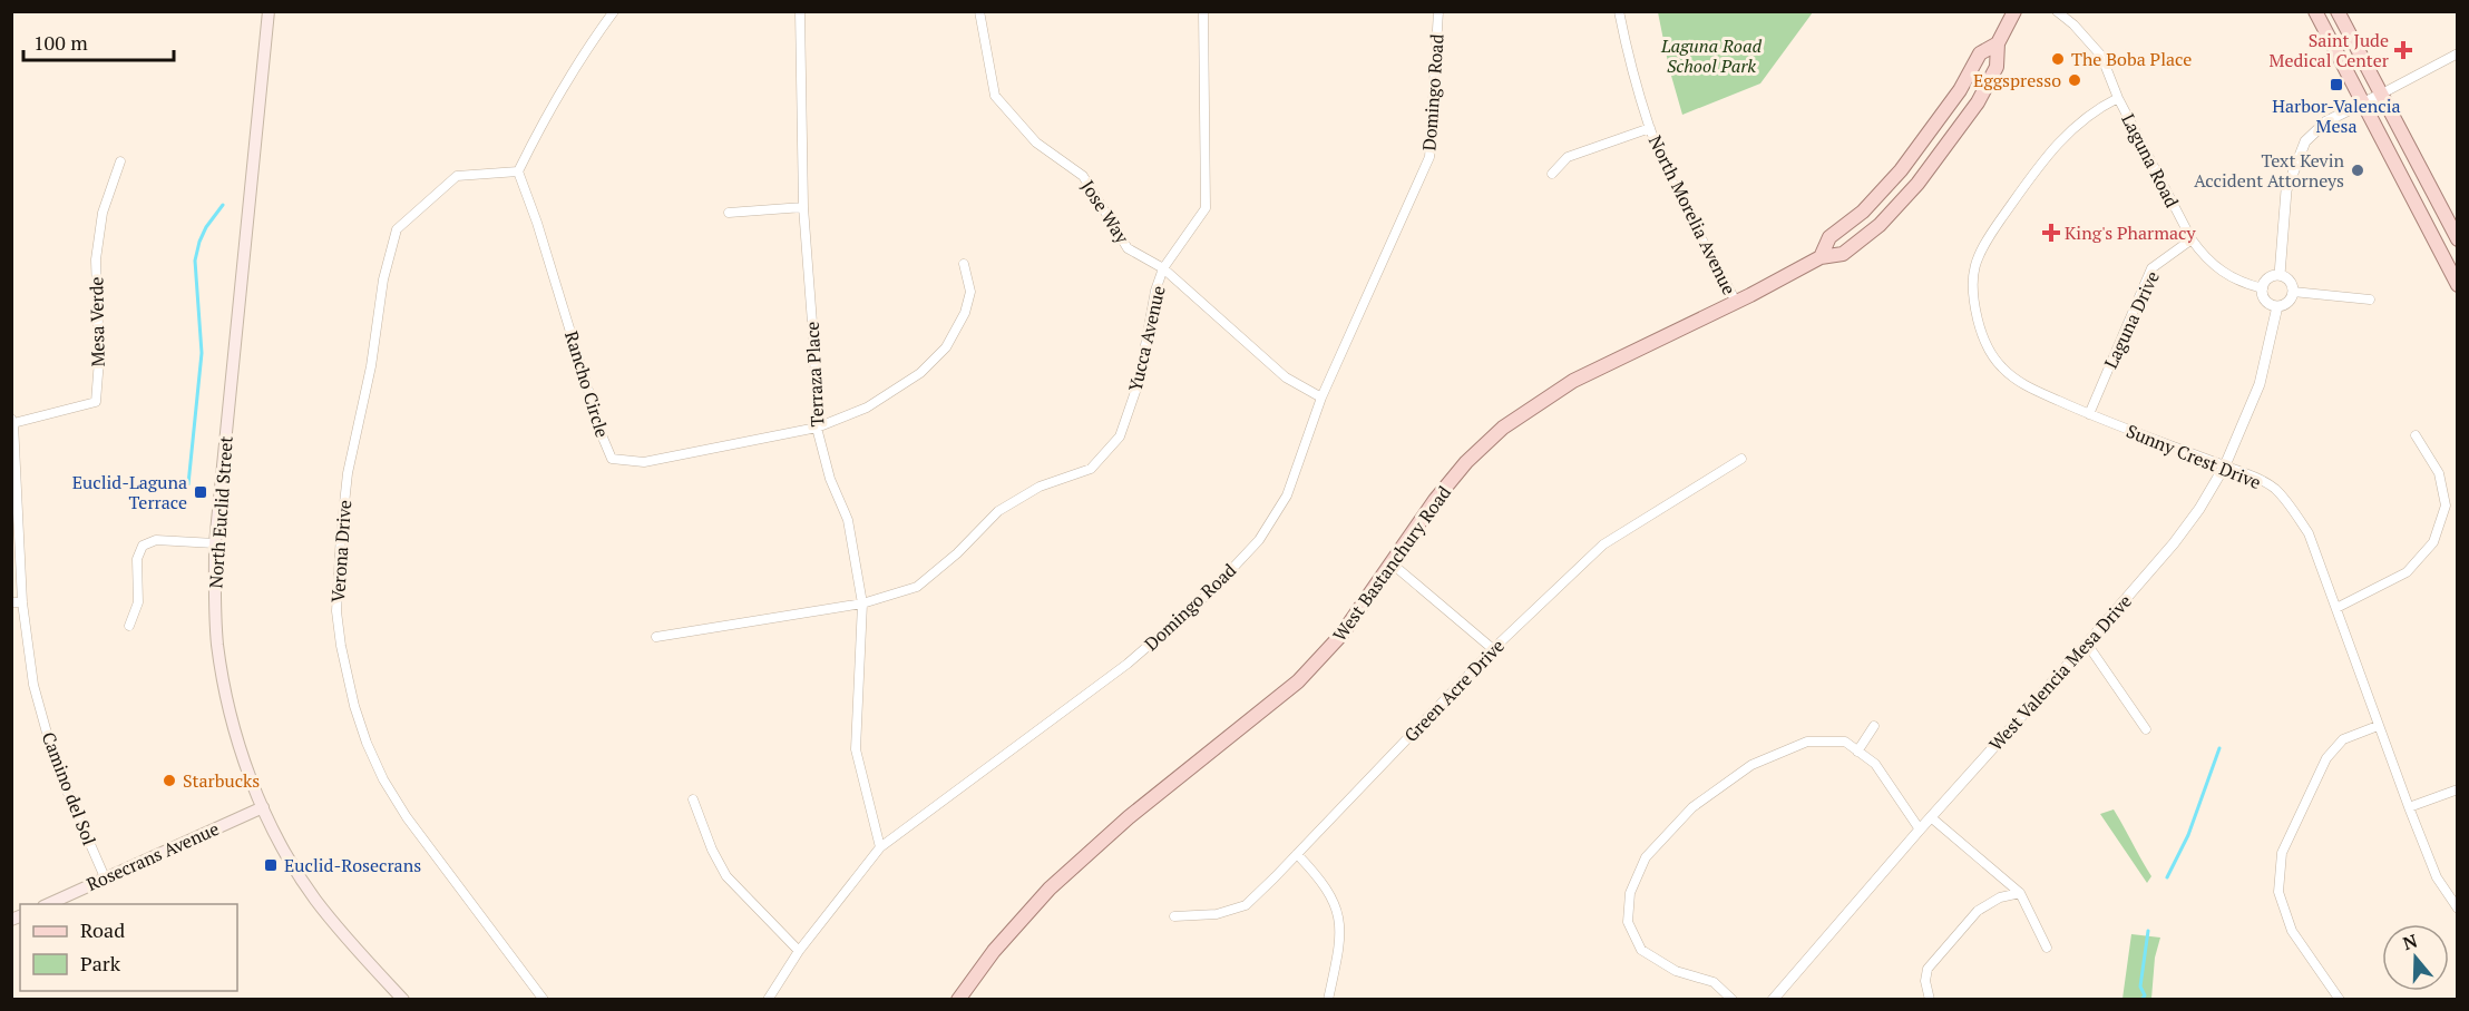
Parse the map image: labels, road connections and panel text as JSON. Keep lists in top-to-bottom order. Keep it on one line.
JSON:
{"streets":{"main road":["North Euclid Street","West Bastanchury Road","Rosecrans Avenue"],"street":["Domingo Road","Laguna Road","Jose Way","North Morelia Avenue","Laguna Drive","Mesa Verde","Yucca Avenue","Terraza Place","Rancho Circle","Sunny Crest Drive","Verona Drive","West Valencia Mesa Drive","Green Acre Drive","Camino del Sol"]},"crossings":[["Domingo Road","Jose Way"],["Domingo Road","Terraza Place"],["Laguna Road","Laguna Drive"],["Laguna Road","Sunny Crest Drive"],["Laguna Road","West Valencia Mesa Drive"],["Jose Way","Yucca Avenue"],["North Morelia Avenue","West Bastanchury Road"],["Laguna Drive","Sunny Crest Drive"],["Mesa Verde","Camino del Sol"],["Yucca Avenue","Terraza Place"],["Terraza Place","Rancho Circle"],["Rancho Circle","Verona Drive"],["Sunny Crest Drive","West Valencia Mesa Drive"],["North Euclid Street","Rosecrans Avenue"],["Camino del Sol","Rosecrans Avenue"]],"parks":["Laguna Road School Park"],"places":{"health":["Saint Jude Medical Center","King's Pharmacy"],"other":["The Boba Place","Eggspresso","Text Kevin Accident Attorneys","Starbucks"],"transit":["Harbor-Valencia Mesa","Euclid-Laguna Terrace","Euclid-Rosecrans"]},"legend":["Road","Park"],"scale_bar":"100 m","north":"top"}
